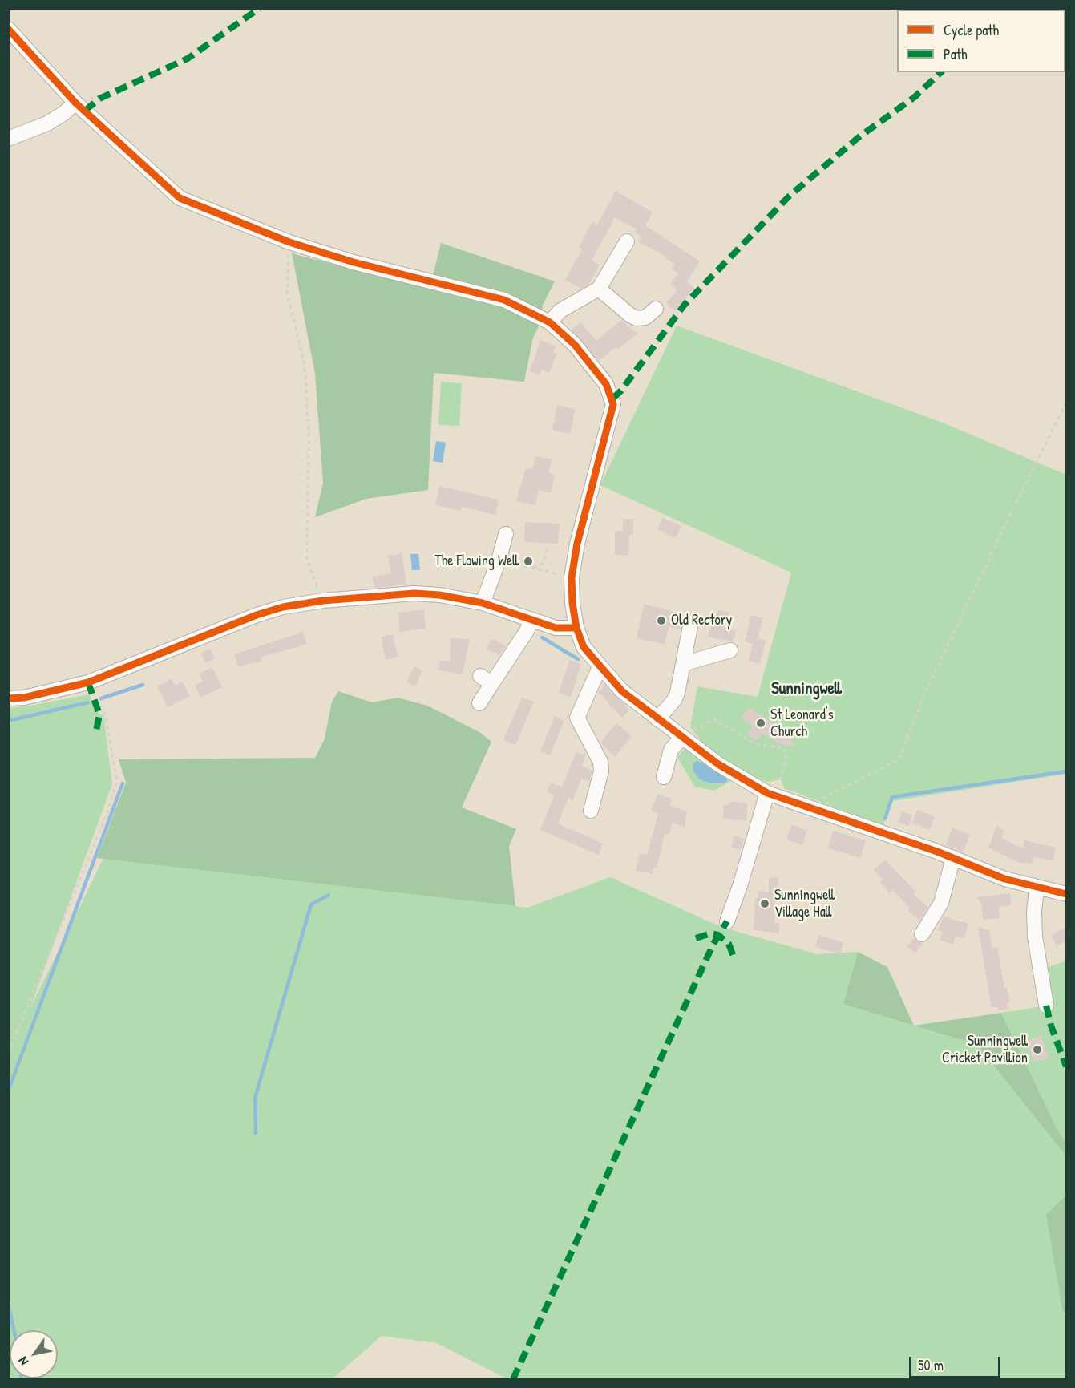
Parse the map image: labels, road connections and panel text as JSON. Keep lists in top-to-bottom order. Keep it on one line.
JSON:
{"districts":["Sunningwell"],"places":["The Flowing Well","Old Rectory","St Leonard's Church","Sunningwell Village Hall","Sunningwell Cricket Pavillion"],"legend":["Cycle path","Path"],"scale_bar":"50 m","north":"bottom left"}
